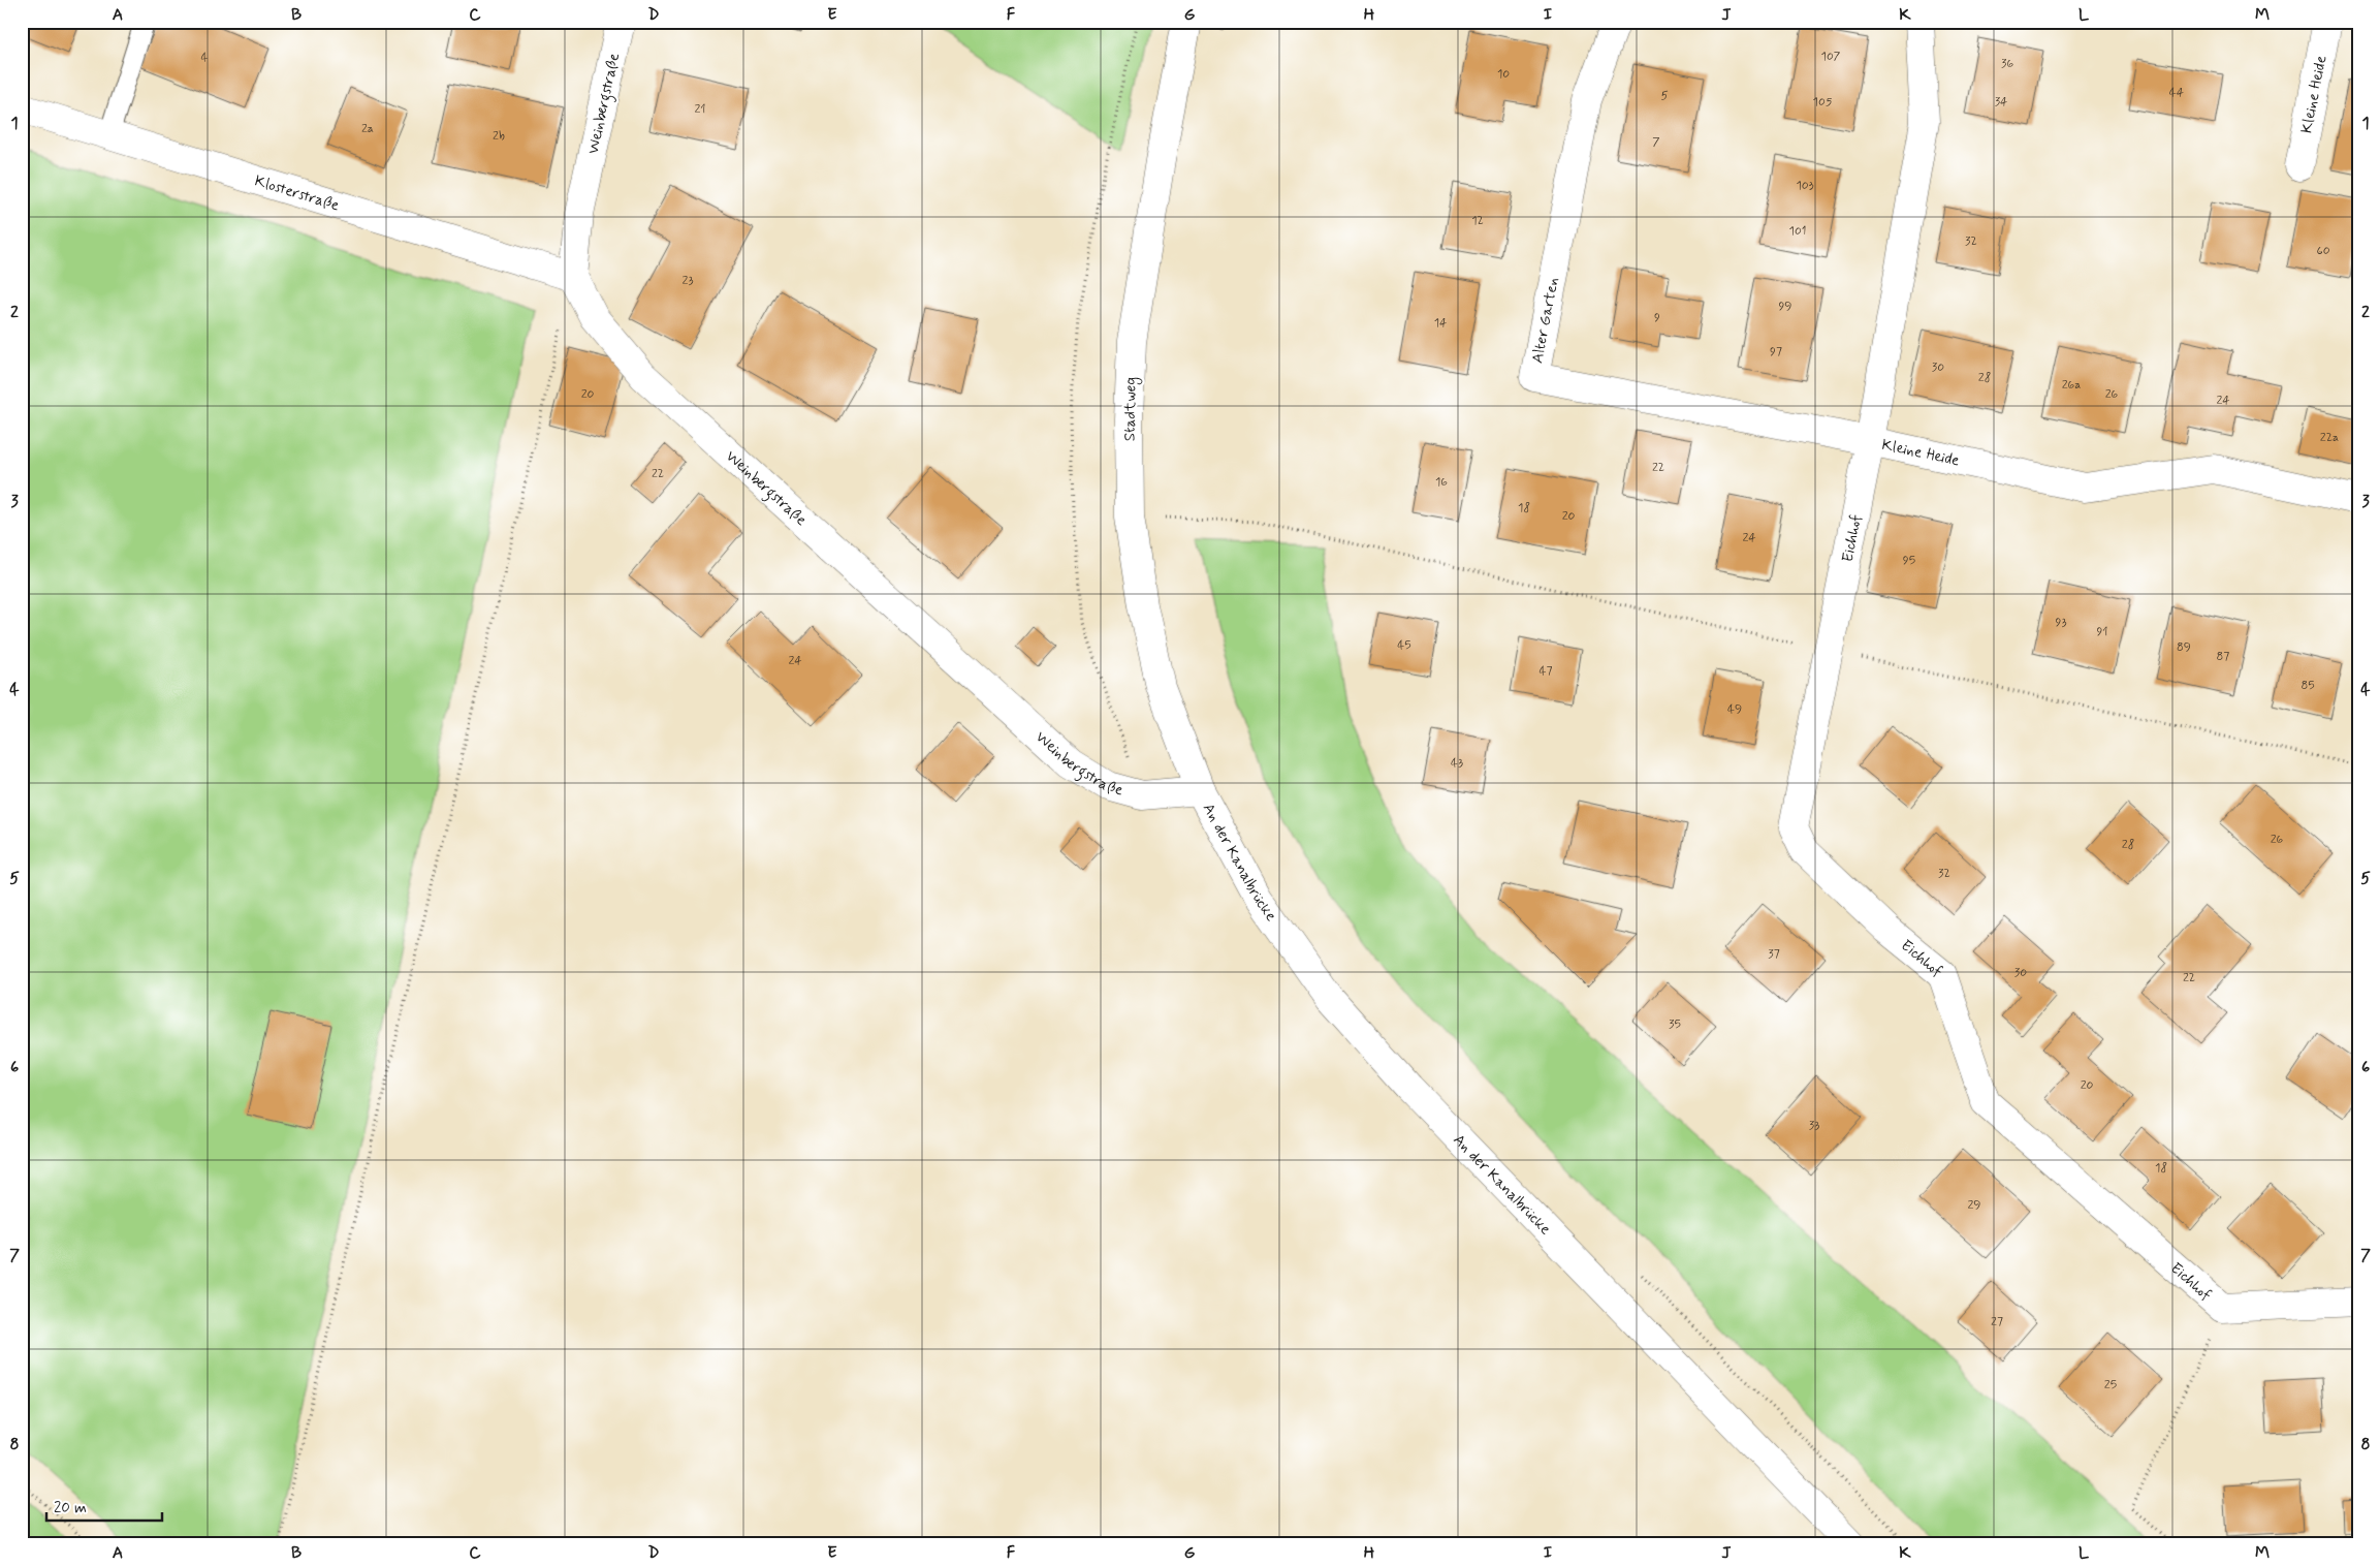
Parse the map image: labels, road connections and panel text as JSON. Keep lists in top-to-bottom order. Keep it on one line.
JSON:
{"streets":{"street":["Kleine Heide","Weinbergstraße","Klosterstraße","Alter Garten","Stadtweg","Eichhof","An der Kanalbrücke"]},"crossings":[["Kleine Heide","Alter Garten"],["Kleine Heide","Eichhof"],["Weinbergstraße","Klosterstraße"],["Weinbergstraße","Stadtweg"],["Weinbergstraße","An der Kanalbrücke"],["Alter Garten","Eichhof"],["Stadtweg","An der Kanalbrücke"]],"house_numbers":["107","4","36","10","44","5","105","34","21","2a","2b","7","103","12","101","32","60","23","99","9","14","97","30","28","26a","20","26","24","22a","22","22","16","18","20","24","95","93","91","45","89","87","24","47","85","49","43","26","28","32","37","30","22","35","20","33","18","29","27","25"],"scale_bar":"20 m","grid":{"columns":["A","B","C","D","E","F","G","H","I","J","K","L","M"],"rows":["1","2","3","4","5","6","7","8"]}}
